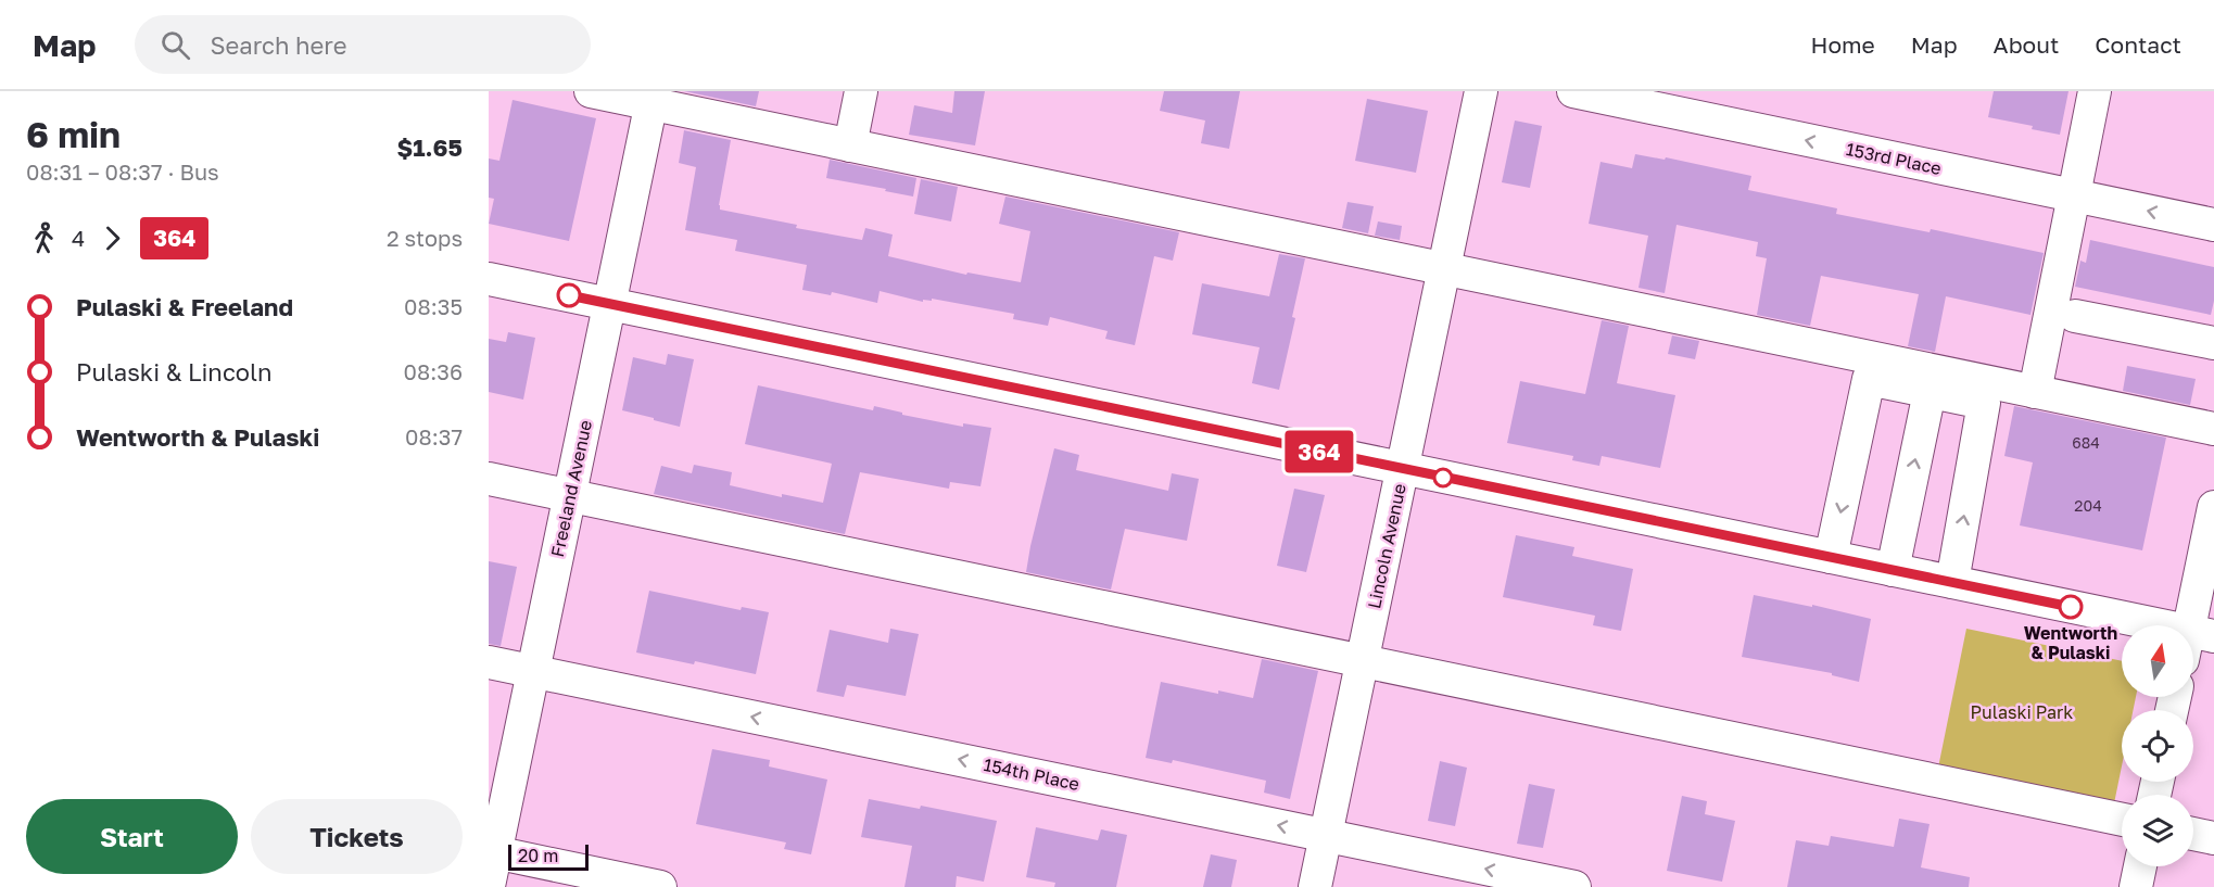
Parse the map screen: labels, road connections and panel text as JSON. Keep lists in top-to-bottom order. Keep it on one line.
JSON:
{"streets":{"street":["153rd Place","Freeland Avenue","Lincoln Avenue","154th Place"]},"crossings":[["Freeland Avenue","154th Place"],["Lincoln Avenue","154th Place"]],"parks":["Pulaski Park"],"places":["Wentworth & Pulaski"],"lines":["bus line 364"],"house_numbers":["684","204"],"scale_bar":"20 m","north":"top","page":{"header":"Map","search":"Search here","nav":["Home","Map","About","Contact"],"heading":["6 min","08:31 – 08:37 · Bus","$1.65"],"on_map":"364","legs":["4","364","2 stops"],"list":[{"name":"Pulaski & Freeland","value":"08:35"},{"name":"Pulaski & Lincoln","value":"08:36"},{"name":"Wentworth & Pulaski","value":"08:37"}],"buttons":["Start","Tickets"],"scale":"20 m"}}
